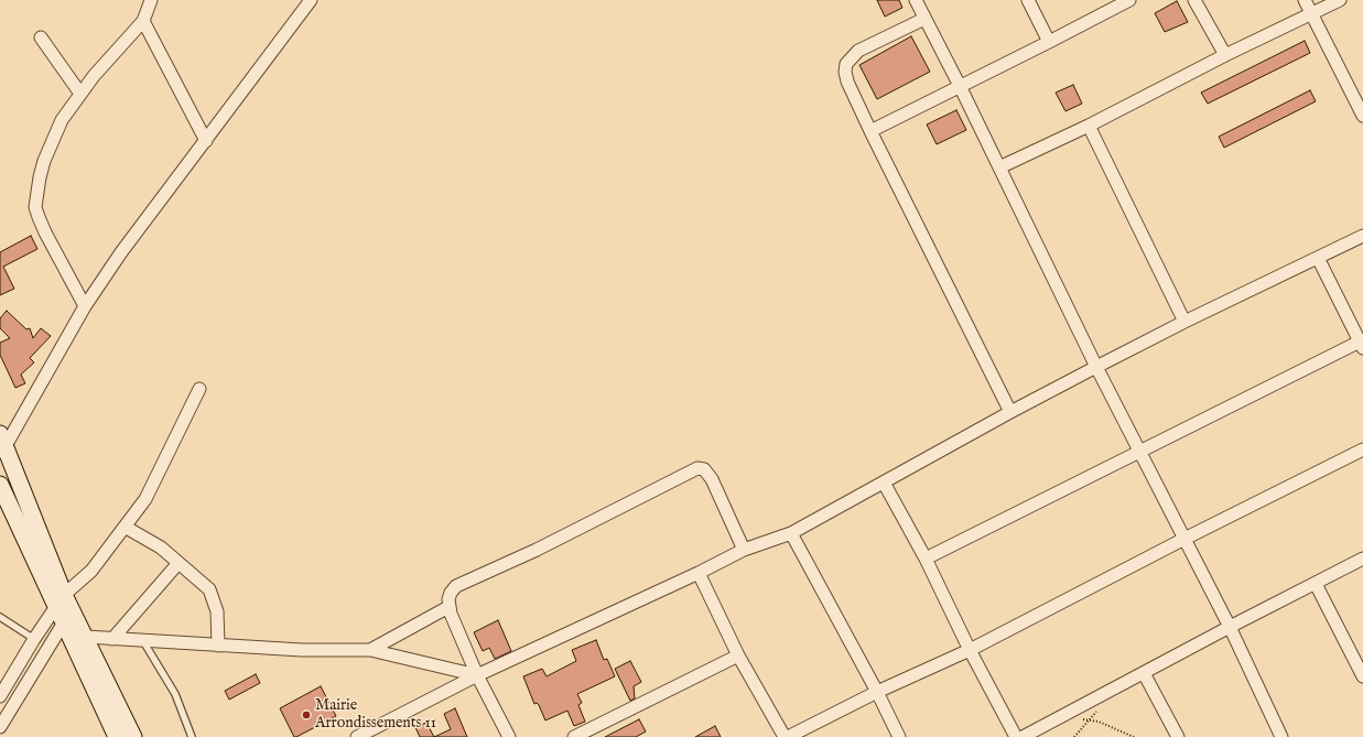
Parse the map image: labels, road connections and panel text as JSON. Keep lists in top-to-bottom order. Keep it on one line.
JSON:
{"places":["Mairie Arrondissements 11"]}
